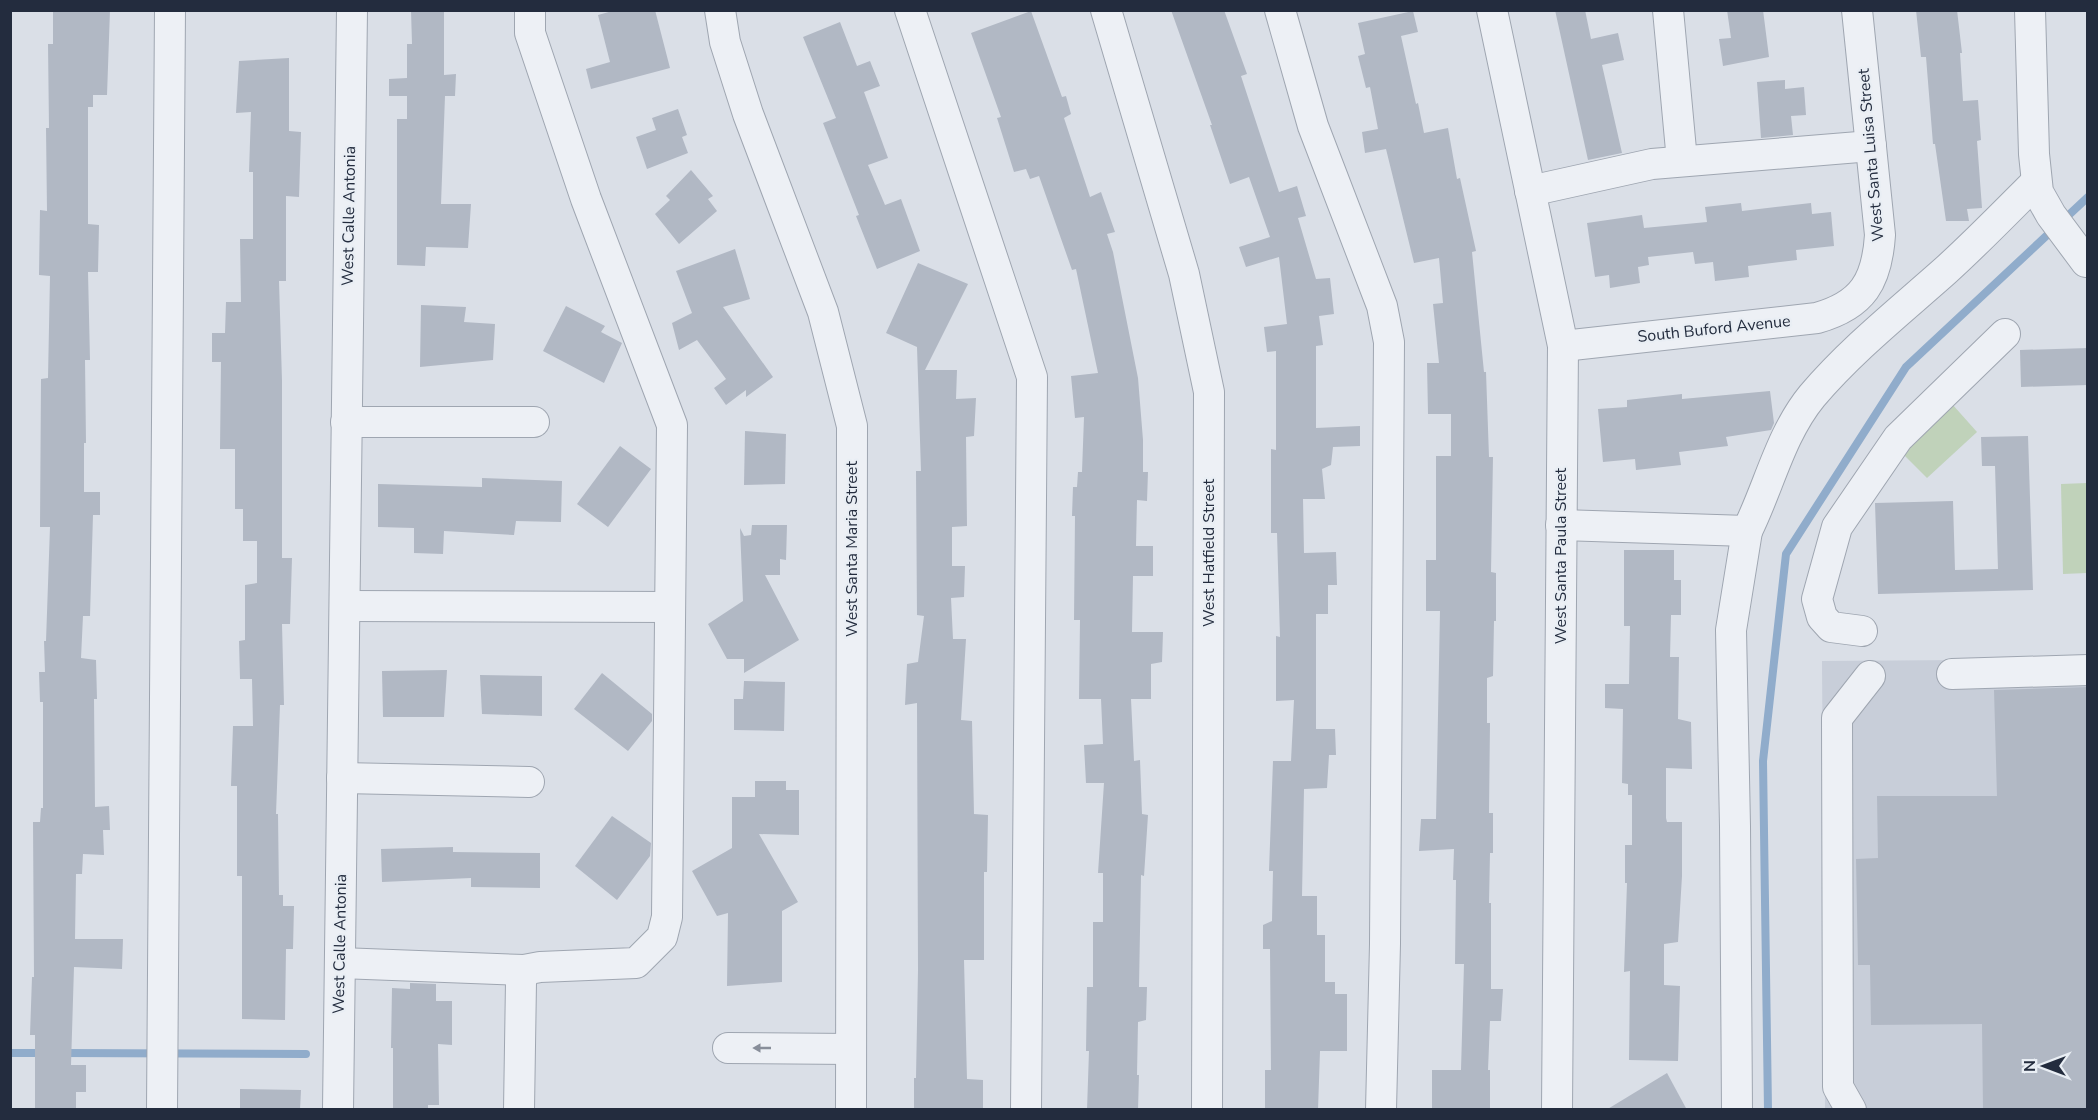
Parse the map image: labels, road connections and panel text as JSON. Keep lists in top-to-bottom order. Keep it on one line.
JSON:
{"streets":{"street":["West Santa Luisa Street","West Calle Antonia","South Buford Avenue","West Santa Maria Street","West Hatfield Street","West Santa Paula Street"]},"crossings":[["West Santa Luisa Street","South Buford Avenue"],["South Buford Avenue","West Santa Paula Street"]],"north":"left"}
